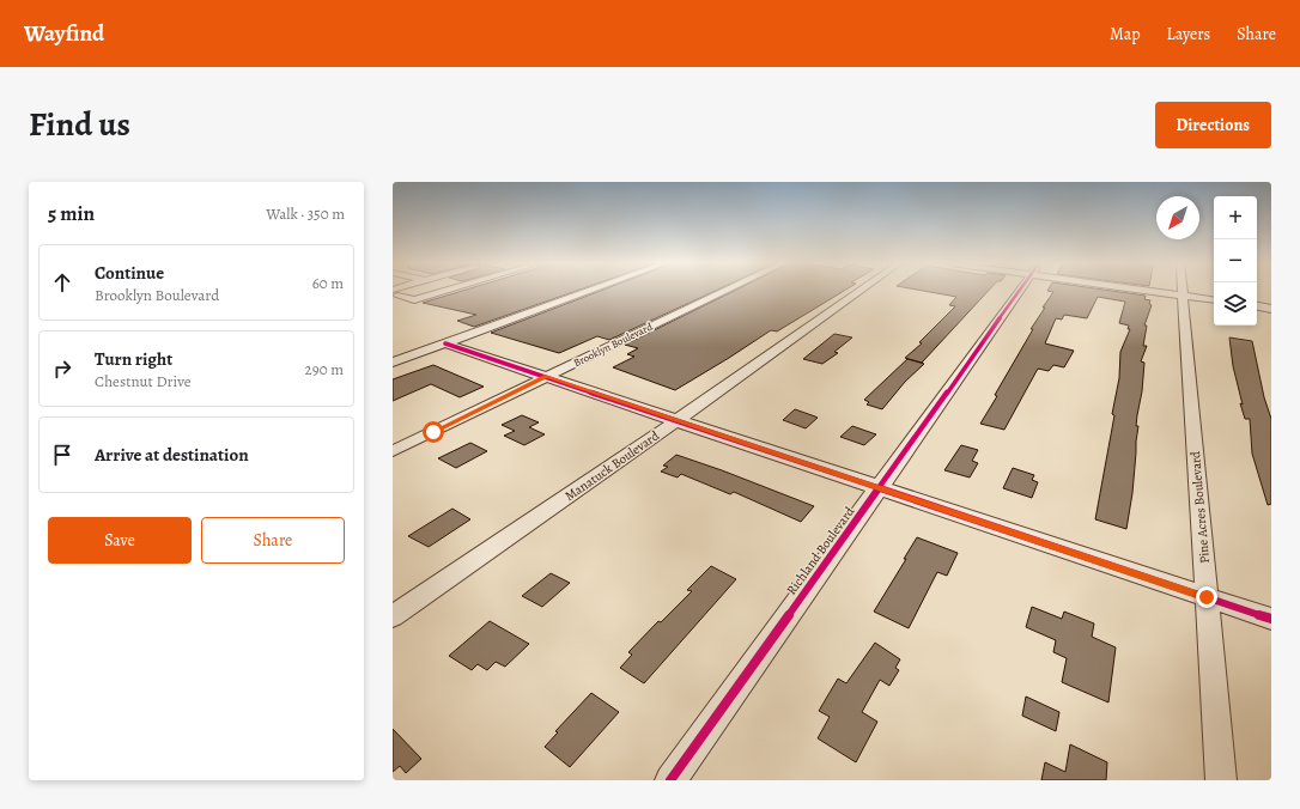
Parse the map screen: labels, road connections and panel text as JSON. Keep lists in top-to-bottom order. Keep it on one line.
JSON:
{"streets":{"street":["Brooklyn Boulevard","Manatuck Boulevard","Pine Acres Boulevard","Richland Boulevard"]},"north":"bottom left","page":{"header":"Wayfind","nav":["Map","Layers","Share"],"title":"Find us","buttons":["Directions",["Save","Share"]],"heading":["5 min","Walk · 350 m"],"map_buttons":["+","−"],"list":[["Continue","Brooklyn Boulevard","60 m"],["Turn right","Chestnut Drive","290 m"],"Arrive at destination"]}}
